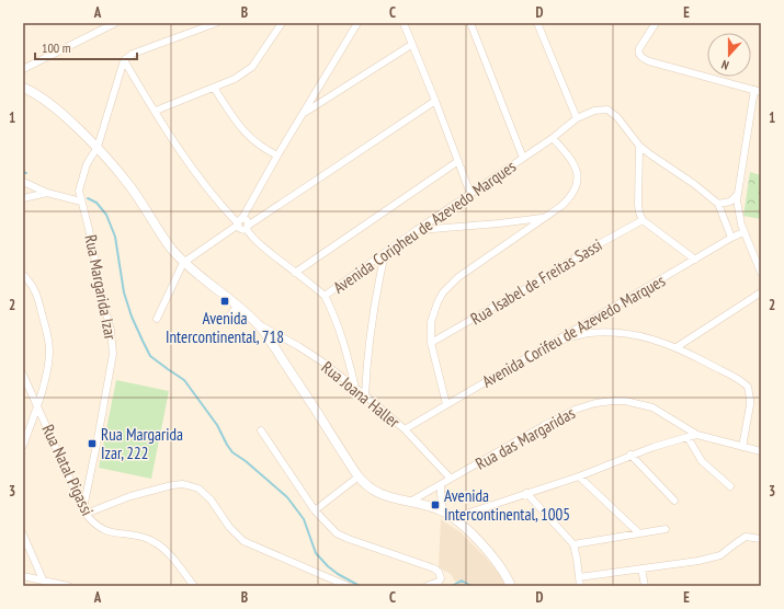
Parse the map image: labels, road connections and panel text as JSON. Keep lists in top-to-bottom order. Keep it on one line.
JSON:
{"streets":{"street":["Avenida Coripheu de Azevedo Marques","Rua Isabel de Freitas Sassi","Rua Margarida Izar","Avenida Corifeu de Azevedo Marques","Rua Joana Haller","Rua das Margaridas","Rua Natal Pigassi"]},"crossings":[["Avenida Coripheu de Azevedo Marques","Rua Joana Haller"],["Rua Margarida Izar","Rua Natal Pigassi"],["Avenida Corifeu de Azevedo Marques","Rua Joana Haller"],["Rua Joana Haller","Rua das Margaridas"]],"places":{"transit":["Avenida Intercontinental, 718","Rua Margarida Izar, 222","Avenida Intercontinental, 1005"]},"scale_bar":"100 m","north":"bottom","grid":{"columns":["A","B","C","D","E"],"rows":["1","2","3"]}}
